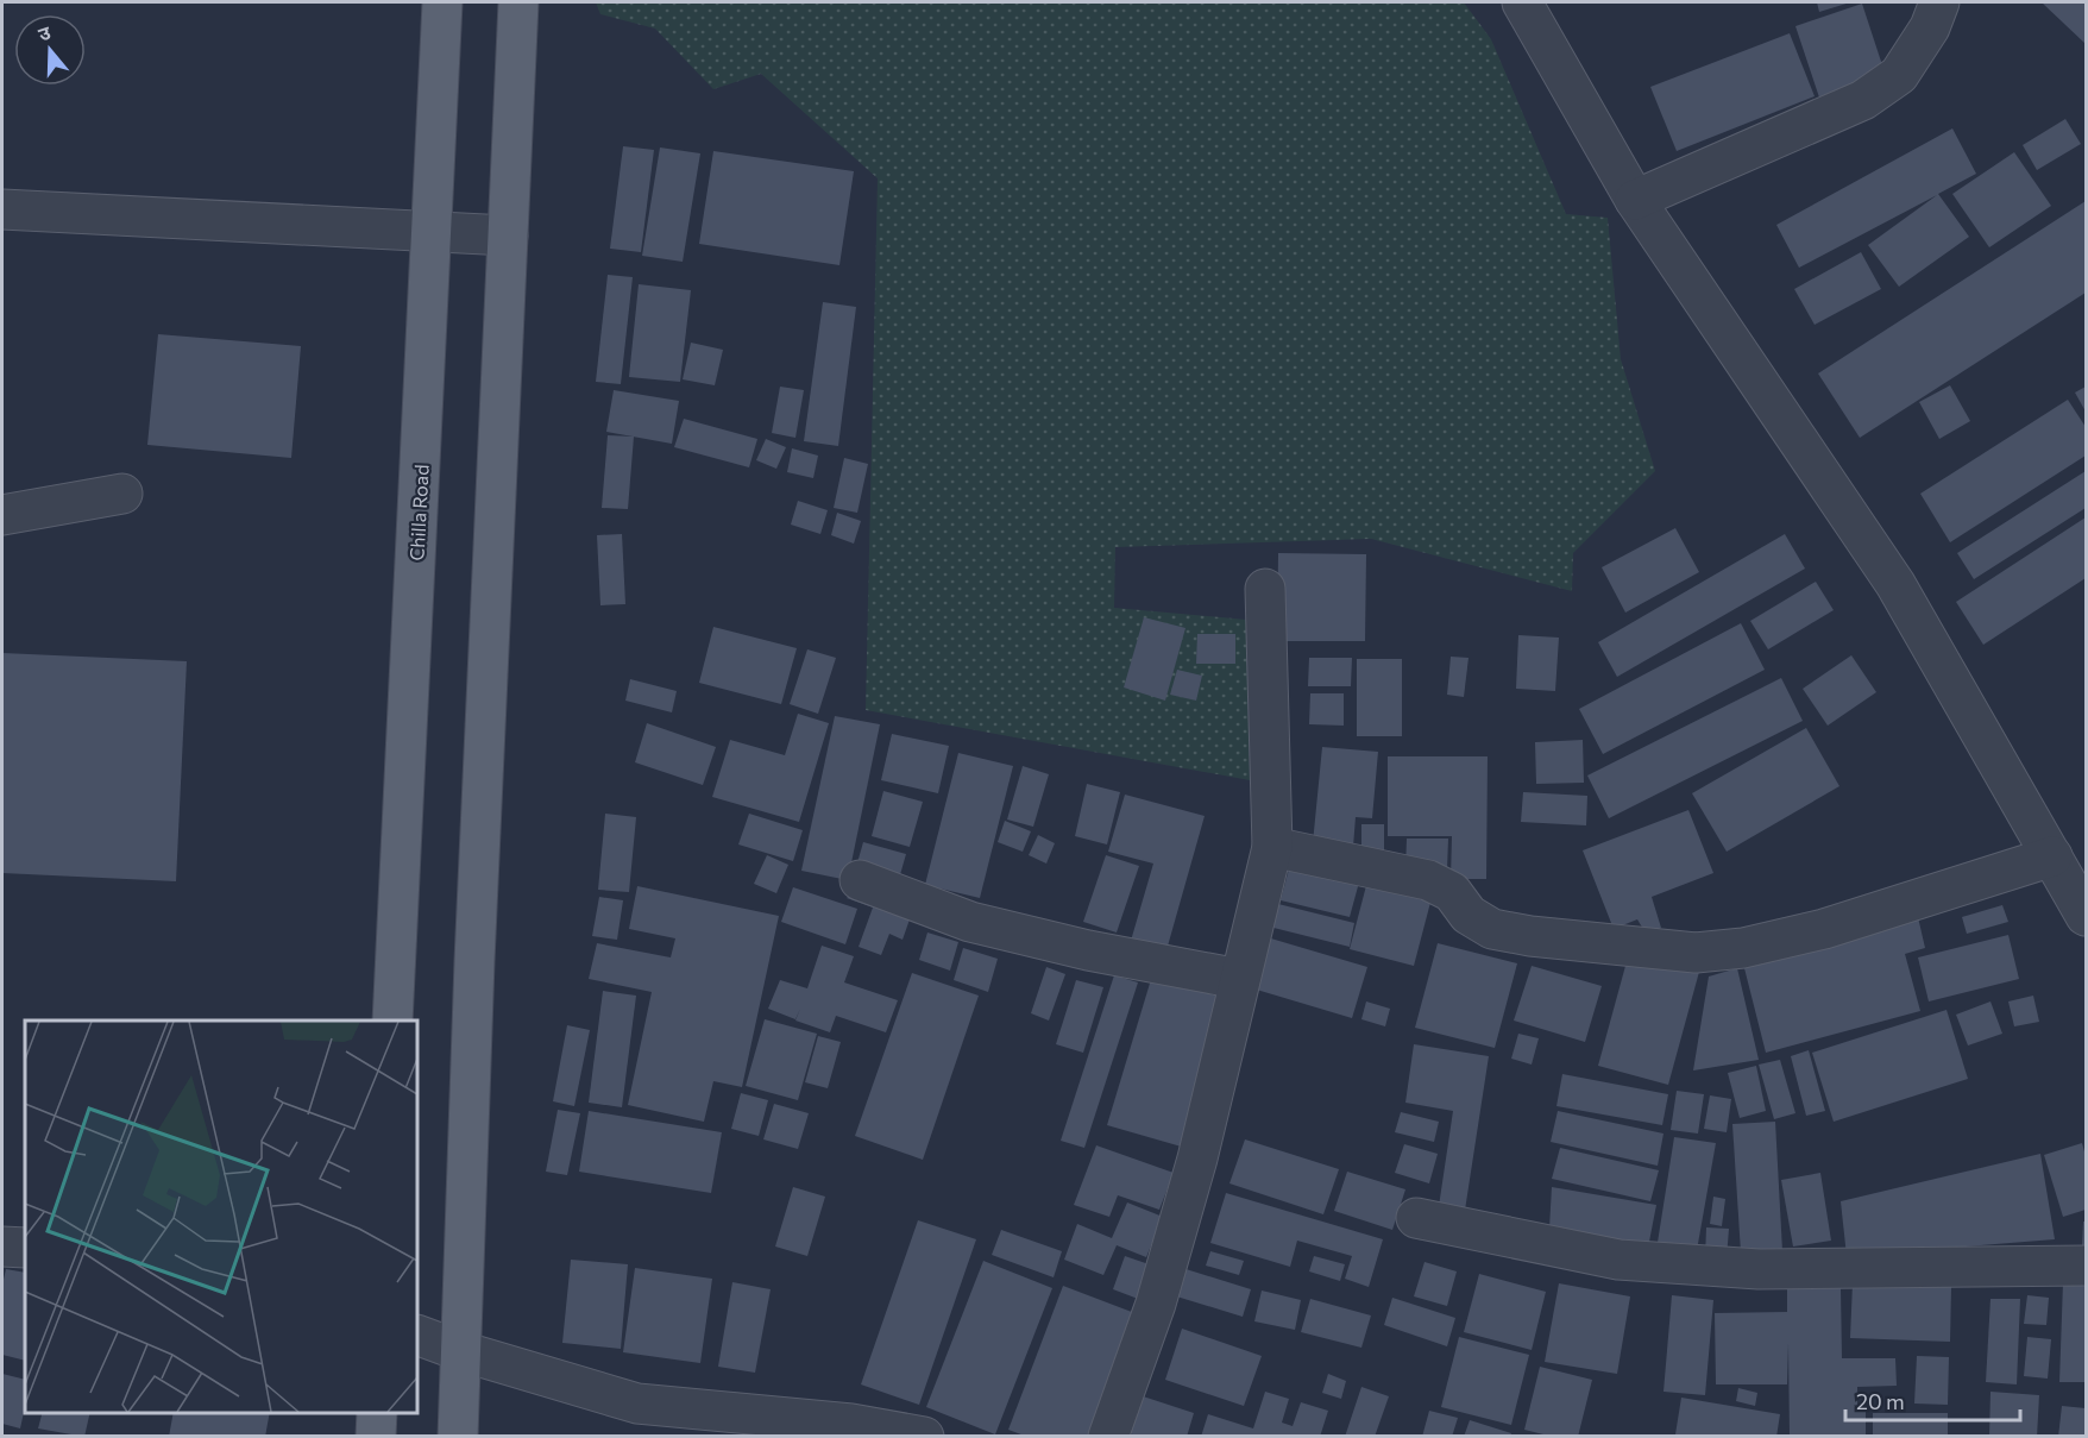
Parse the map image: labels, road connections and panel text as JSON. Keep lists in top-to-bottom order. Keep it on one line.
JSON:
{"streets":{"main road":["Chilla Road"]},"scale_bar":"20 m","north":"top"}
